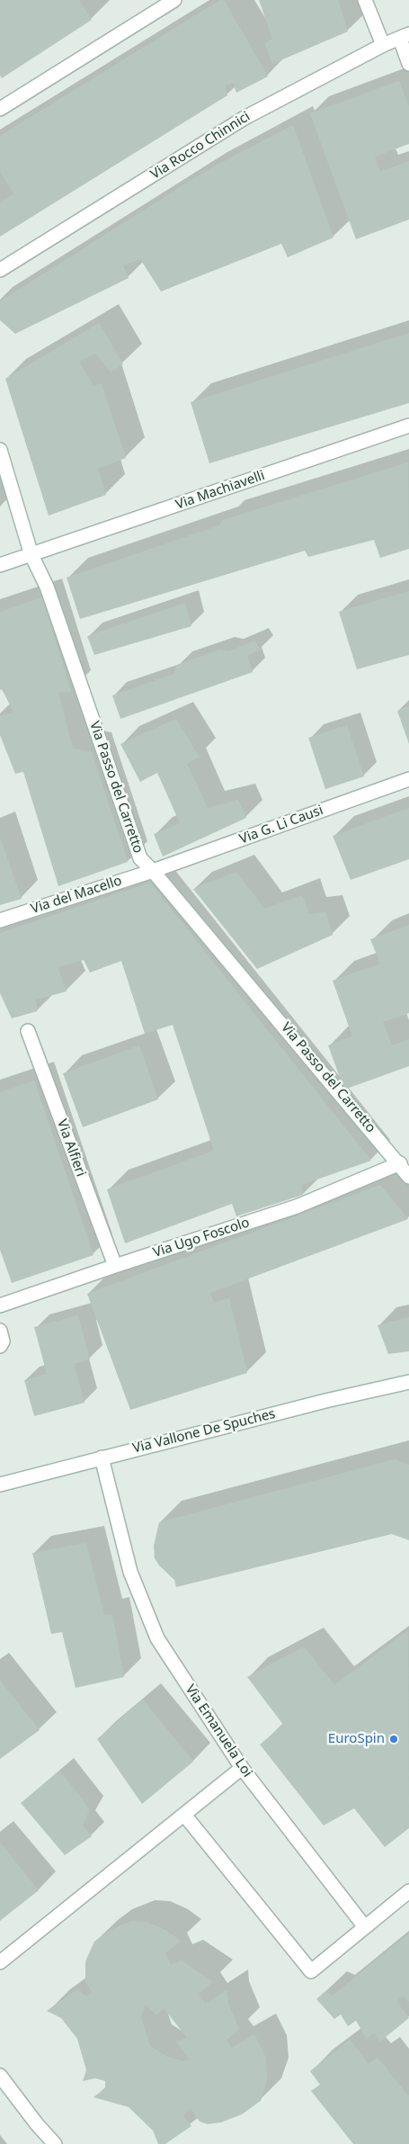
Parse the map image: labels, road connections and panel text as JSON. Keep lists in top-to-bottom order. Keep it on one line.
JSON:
{"streets":{"street":["Via Rocco Chinnici","Via Machiavelli","Via Passo del Carretto","Via G. Li Causi","Via del Macello","Via Alfieri","Via Ugo Foscolo","Via Vallone De Spuches","Via Emanuela Loi"]},"crossings":[["Via Machiavelli","Via Passo del Carretto"],["Via Passo del Carretto","Via G. Li Causi"],["Via Passo del Carretto","Via del Macello"],["Via Passo del Carretto","Via Ugo Foscolo"],["Via G. Li Causi","Via del Macello"],["Via Alfieri","Via Ugo Foscolo"],["Via Vallone De Spuches","Via Emanuela Loi"]],"places":["EuroSpin"]}
